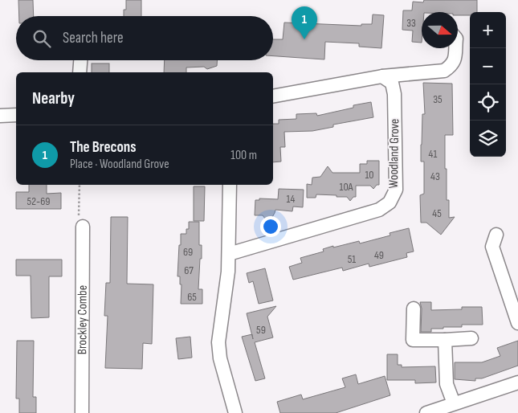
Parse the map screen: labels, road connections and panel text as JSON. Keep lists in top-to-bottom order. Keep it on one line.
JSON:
{"streets":{"street":["Woodland Grove","Brockley Combe"]},"house_numbers":["33","35","41","10","43","10A","14","52-69","45","69","49","51","67","65","59"],"north":"right","page":{"pins":"1","map_buttons":["+","−"],"search":"Search here","heading":"Nearby","list":[{"mark":"1","name":"The Brecons","note":"Place · Woodland Grove","value":"100 m"}]}}
